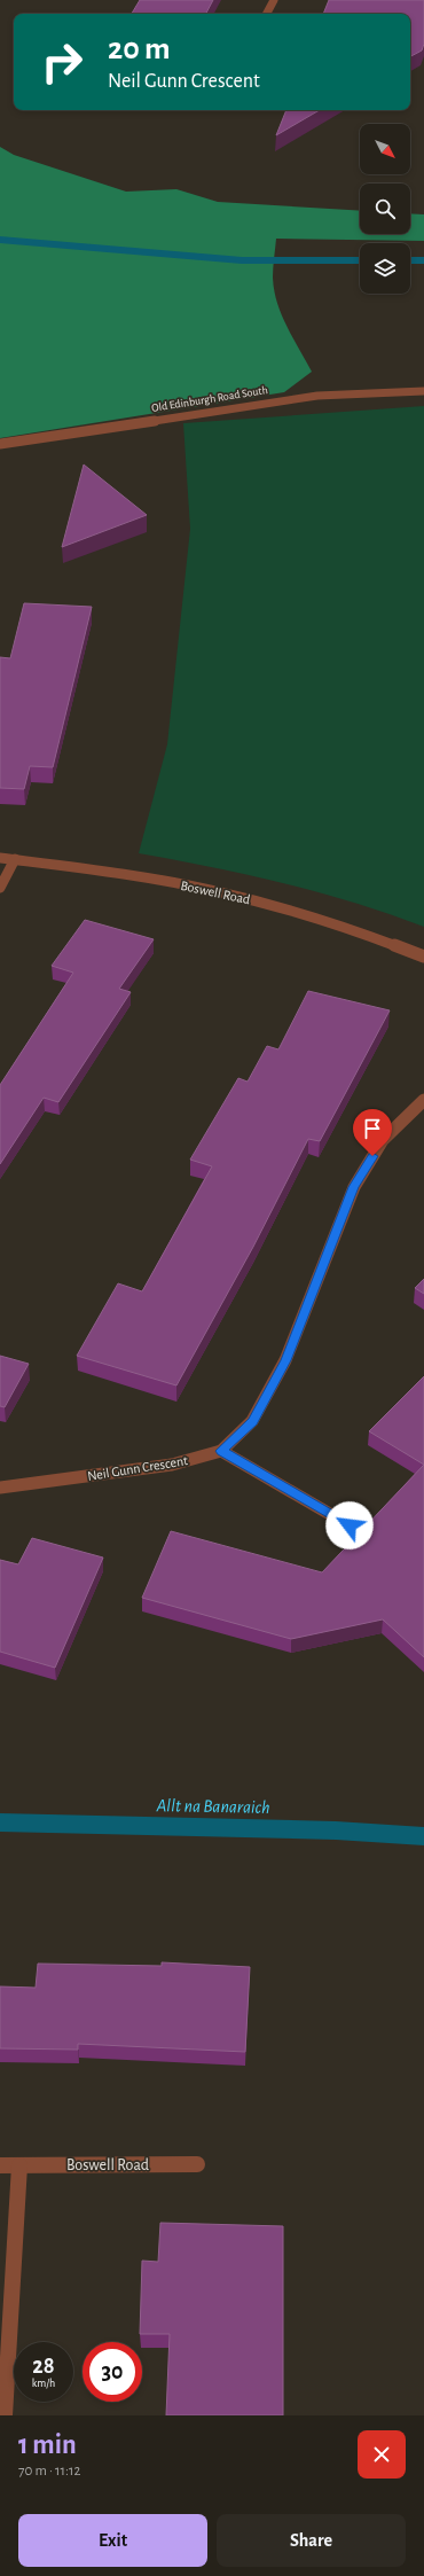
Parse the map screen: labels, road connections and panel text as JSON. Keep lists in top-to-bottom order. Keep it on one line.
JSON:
{"streets":{"street":["Old Edinburgh Road South","Boswell Road","Neil Gunn Crescent"]},"water":["Allt na Banaraich"],"north":"bottom right","page":{"turn":["20 m","Neil Gunn Crescent"],"speed":"28 km/h","limit":"30","heading":["1 min","70 m · 11:12"],"buttons":["Exit","Share"]}}
